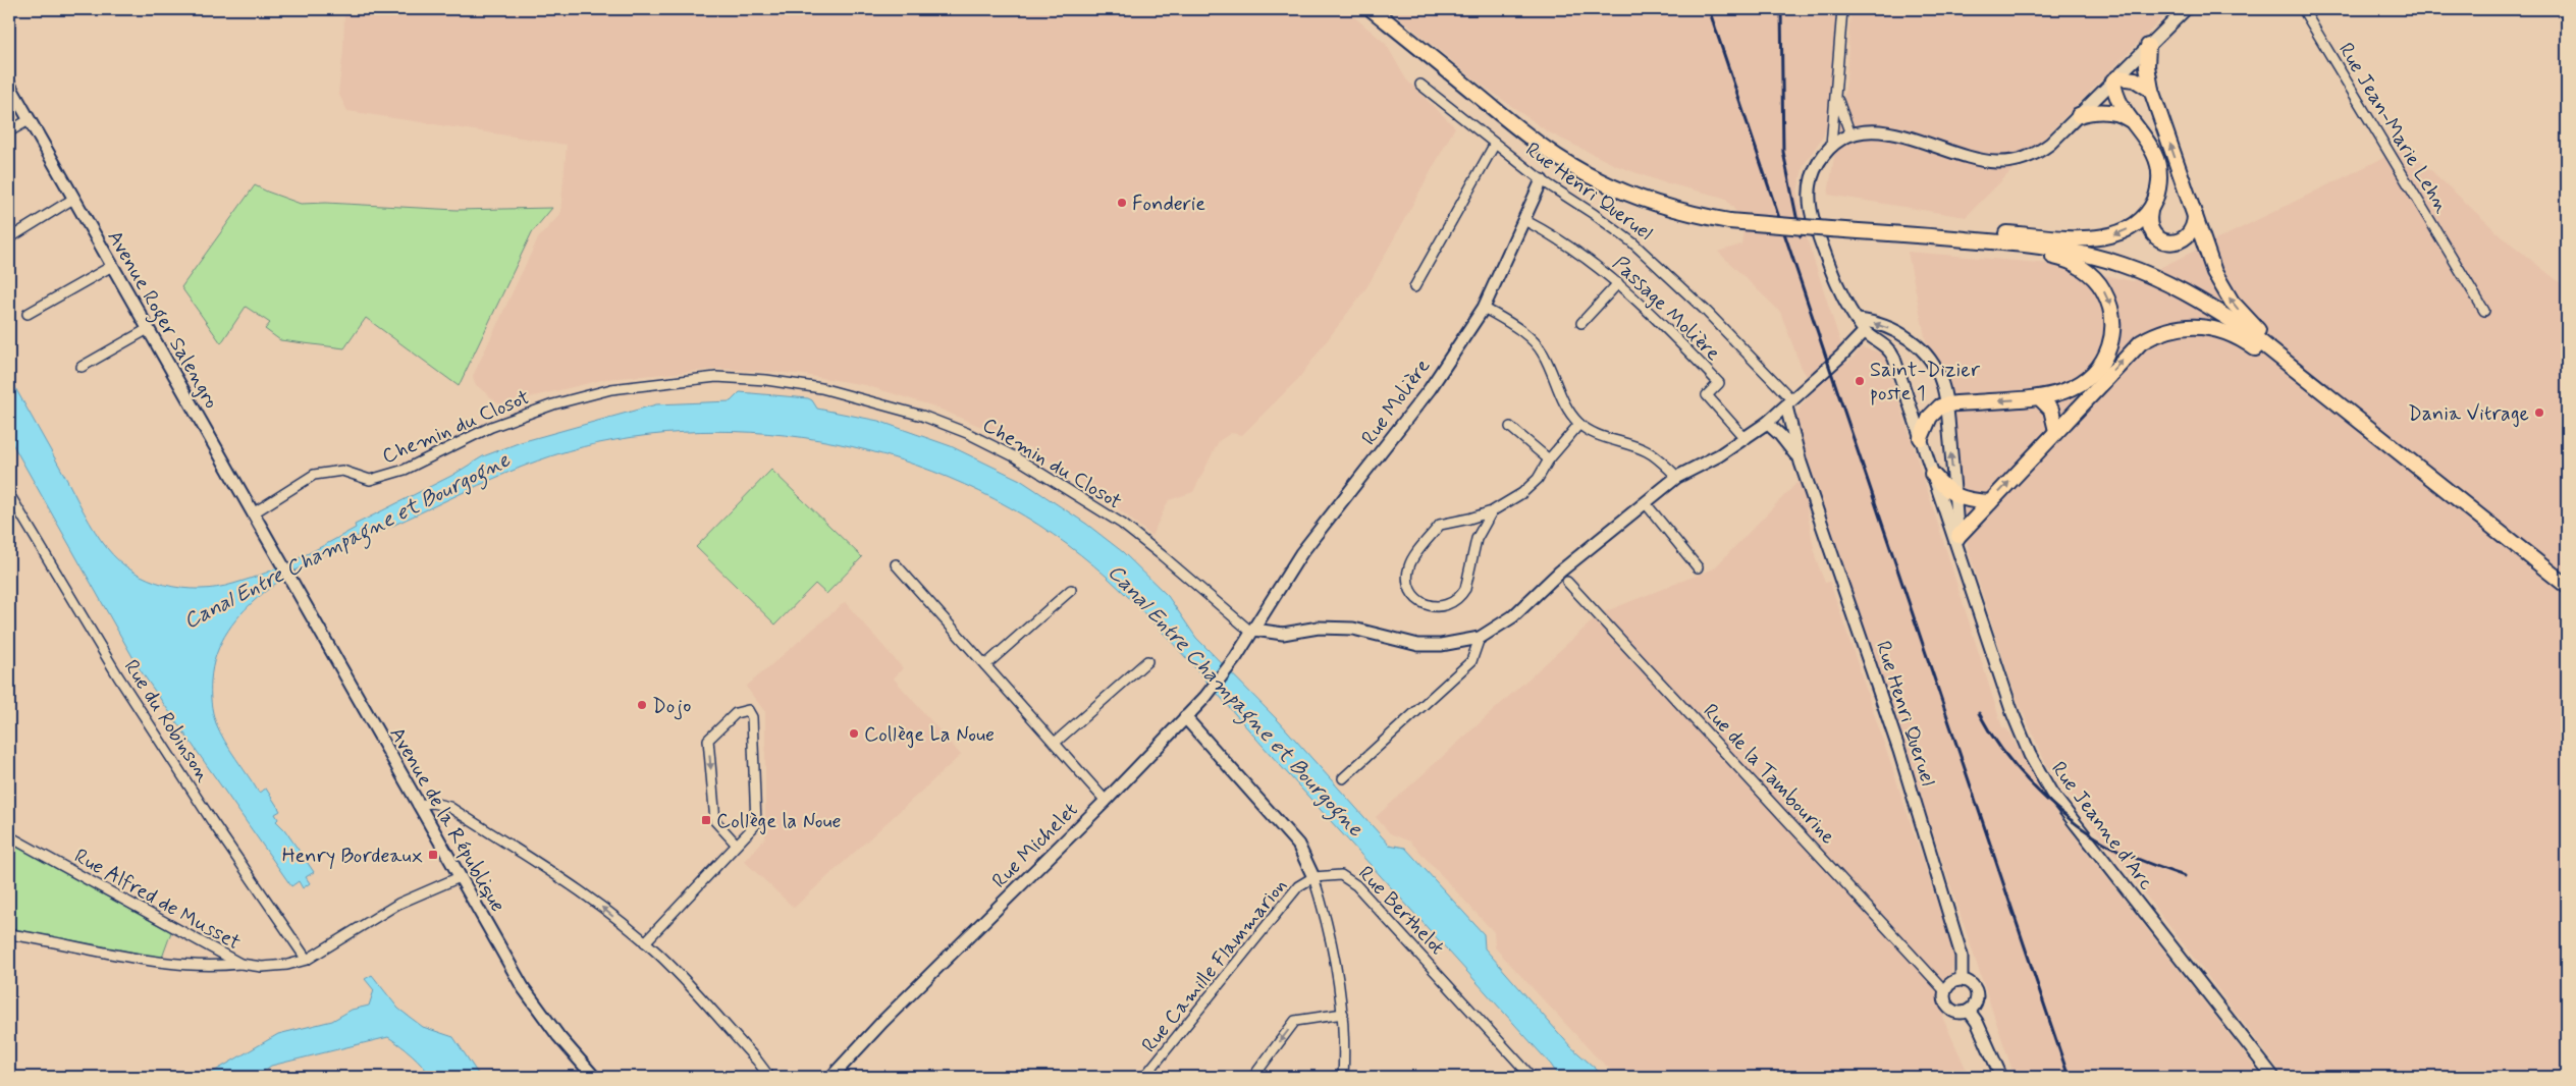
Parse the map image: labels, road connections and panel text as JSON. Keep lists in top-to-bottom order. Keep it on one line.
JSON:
{"streets":{"main road":["Rue Henri Queruel","Avenue Roger Salengro","Rue Molière","Avenue de la République","Rue Jeanne d'Arc","Rue Michelet"],"street":["Rue Jean-Marie Lehn","Passage Molière","Chemin du Closot","Rue du Robinson","Rue de la Tambourine","Rue Alfred de Musset","Rue Berthelot","Rue Camille Flammarion"]},"crossings":[["Rue Henri Queruel","Rue Molière"],["Rue Henri Queruel","Rue de la Tambourine"],["Passage Molière","Rue Molière"],["Avenue Roger Salengro","Chemin du Closot"],["Avenue Roger Salengro","Avenue de la République"],["Rue Molière","Chemin du Closot"],["Rue Molière","Rue Michelet"],["Chemin du Closot","Rue Michelet"],["Rue du Robinson","Rue Alfred de Musset"],["Avenue de la République","Rue Alfred de Musset"],["Rue Berthelot","Rue Camille Flammarion"]],"water":["Canal Entre Champagne et Bourgogne"],"places":{"other":["Fonderie","Saint-Dizier poste 1","Dania Vitrage","Dojo","Collège La Noue"],"transit":["Collège la Noue","Henry Bordeaux"]}}
